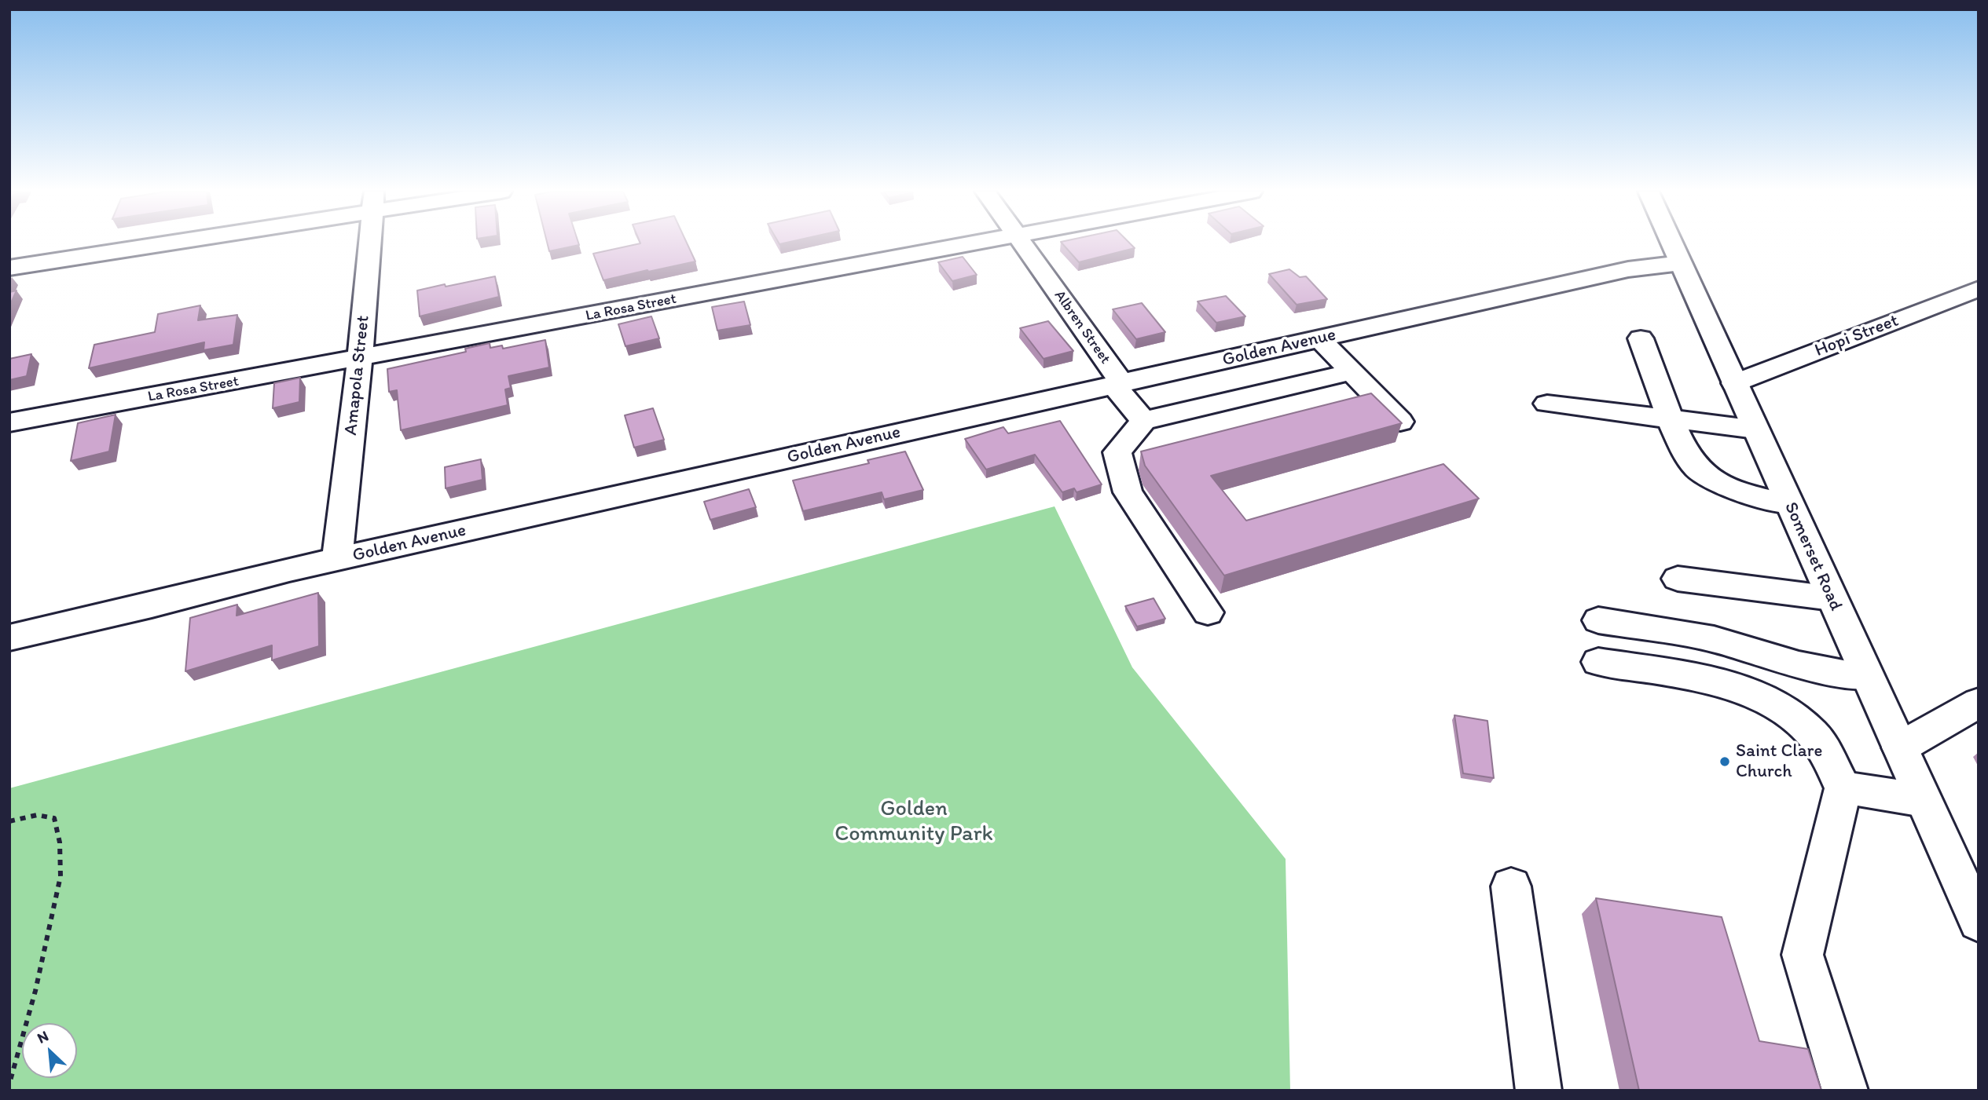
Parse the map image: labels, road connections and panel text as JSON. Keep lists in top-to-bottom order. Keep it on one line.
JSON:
{"streets":{"street":["La Rosa Street","Albren Street","Hopi Street","Golden Avenue","Amapola Street","Somerset Road"]},"crossings":[["La Rosa Street","Amapola Street"],["Albren Street","Golden Avenue"],["Hopi Street","Somerset Road"],["Golden Avenue","Amapola Street"],["Golden Avenue","Somerset Road"]],"parks":["Golden Community Park"],"places":["Saint Clare Church"],"north":"top left"}
